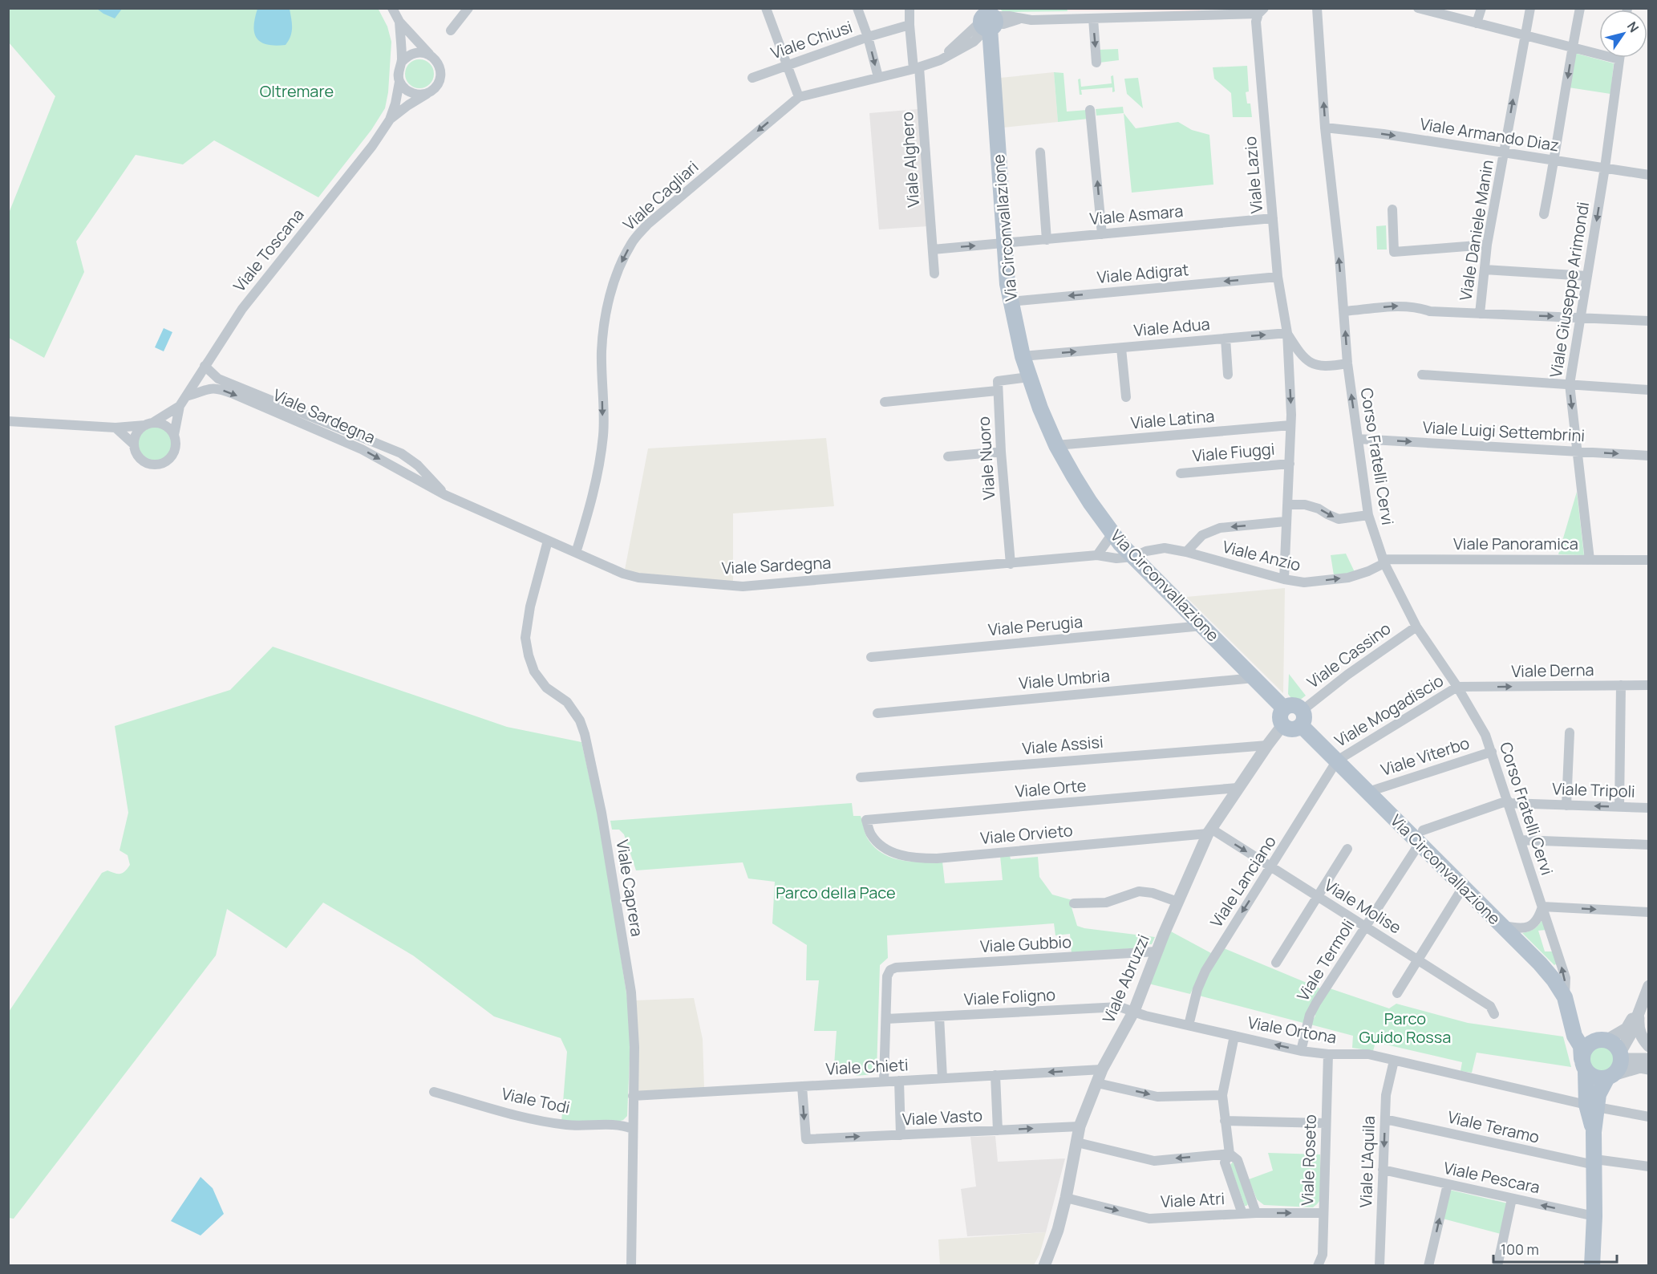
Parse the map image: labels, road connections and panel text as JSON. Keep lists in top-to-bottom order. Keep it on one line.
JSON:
{"streets":{"main road":["Via Circonvallazione"],"street":["Viale Chiusi","Viale Armando Diaz","Viale Alghero","Viale Lazio","Viale Cagliari","Viale Asmara","Viale Daniele Manin","Viale Toscana","Viale Adigrat","Viale Giuseppe Arimondi","Viale Adua","Viale Sardegna","Viale Latina","Viale Luigi Settembrini","Viale Fiuggi","Corso Fratelli Cervi","Viale Nuoro","Viale Panoramica","Viale Anzio","Viale Perugia","Viale Cassino","Viale Derna","Viale Umbria","Viale Mogadiscio","Viale Assisi","Viale Viterbo","Viale Orte","Viale Tripoli","Viale Orvieto","Viale Lanciano","Viale Caprera","Viale Molise","Viale Gubbio","Viale Termoli","Viale Abruzzi","Viale Foligno","Viale Ortona","Viale Chieti","Viale Todi","Viale Vasto","Viale Teramo","Viale Roseto","Viale L'Aquila","Viale Pescara","Viale Atri"]},"crossings":[["Viale Chiusi","Viale Alghero"],["Viale Armando Diaz","Viale Daniele Manin"],["Viale Armando Diaz","Viale Giuseppe Arimondi"],["Viale Armando Diaz","Corso Fratelli Cervi"],["Viale Alghero","Viale Cagliari"],["Viale Lazio","Viale Asmara"],["Viale Lazio","Viale Adigrat"],["Viale Lazio","Viale Adua"],["Viale Lazio","Viale Latina"],["Viale Lazio","Viale Fiuggi"],["Viale Lazio","Corso Fratelli Cervi"],["Viale Lazio","Viale Anzio"],["Viale Cagliari","Via Circonvallazione"],["Viale Cagliari","Viale Sardegna"],["Viale Asmara","Via Circonvallazione"],["Via Circonvallazione","Viale Adigrat"],["Via Circonvallazione","Viale Adua"],["Via Circonvallazione","Viale Sardegna"],["Via Circonvallazione","Viale Latina"],["Via Circonvallazione","Corso Fratelli Cervi"],["Via Circonvallazione","Viale Anzio"],["Via Circonvallazione","Viale Perugia"],["Via Circonvallazione","Viale Cassino"],["Via Circonvallazione","Viale Umbria"],["Via Circonvallazione","Viale Mogadiscio"],["Via Circonvallazione","Viale Viterbo"],["Via Circonvallazione","Viale Lanciano"],["Via Circonvallazione","Viale Termoli"],["Via Circonvallazione","Viale Abruzzi"],["Via Circonvallazione","Viale Ortona"],["Via Circonvallazione","Viale Teramo"],["Via Circonvallazione","Viale Pescara"],["Viale Toscana","Viale Sardegna"],["Viale Giuseppe Arimondi","Viale Luigi Settembrini"],["Viale Giuseppe Arimondi","Viale Panoramica"],["Viale Sardegna","Viale Nuoro"],["Viale Sardegna","Viale Anzio"],["Viale Sardegna","Viale Caprera"],["Viale Luigi Settembrini","Corso Fratelli Cervi"],["Corso Fratelli Cervi","Viale Panoramica"],["Corso Fratelli Cervi","Viale Anzio"],["Corso Fratelli Cervi","Viale Cassino"],["Corso Fratelli Cervi","Viale Derna"],["Corso Fratelli Cervi","Viale Mogadiscio"],["Corso Fratelli Cervi","Viale Viterbo"],["Corso Fratelli Cervi","Viale Tripoli"],["Viale Panoramica","Viale Anzio"],["Viale Cassino","Viale Abruzzi"],["Viale Derna","Viale Mogadiscio"],["Viale Mogadiscio","Viale Lanciano"],["Viale Assisi","Viale Abruzzi"],["Viale Orte","Viale Orvieto"],["Viale Orte","Viale Abruzzi"],["Viale Orvieto","Viale Molise"],["Viale Orvieto","Viale Abruzzi"],["Viale Lanciano","Viale Molise"],["Viale Lanciano","Viale Ortona"],["Viale Caprera","Viale Chieti"],["Viale Caprera","Viale Todi"],["Viale Molise","Viale Termoli"],["Viale Molise","Viale Abruzzi"],["Viale Gubbio","Viale Abruzzi"],["Viale Gubbio","Viale Foligno"],["Viale Termoli","Viale Ortona"],["Viale Abruzzi","Viale Foligno"],["Viale Abruzzi","Viale Ortona"],["Viale Abruzzi","Viale Chieti"],["Viale Abruzzi","Viale Vasto"],["Viale Abruzzi","Viale Atri"],["Viale Foligno","Viale Ortona"],["Viale Ortona","Viale Roseto"],["Viale Ortona","Viale L'Aquila"],["Viale Chieti","Viale Vasto"],["Viale Teramo","Viale L'Aquila"],["Viale Roseto","Viale Atri"],["Viale L'Aquila","Viale Pescara"]],"one_way":["Viale Armando Diaz","Viale Cagliari","Viale Adigrat","Viale Adua","Corso Fratelli Cervi","Viale Derna","Viale Vasto","Viale Pescara"],"parks":["Oltremare","Parco della Pace","Parco Guido Rossa"],"scale_bar":"100 m","north":"top right"}
